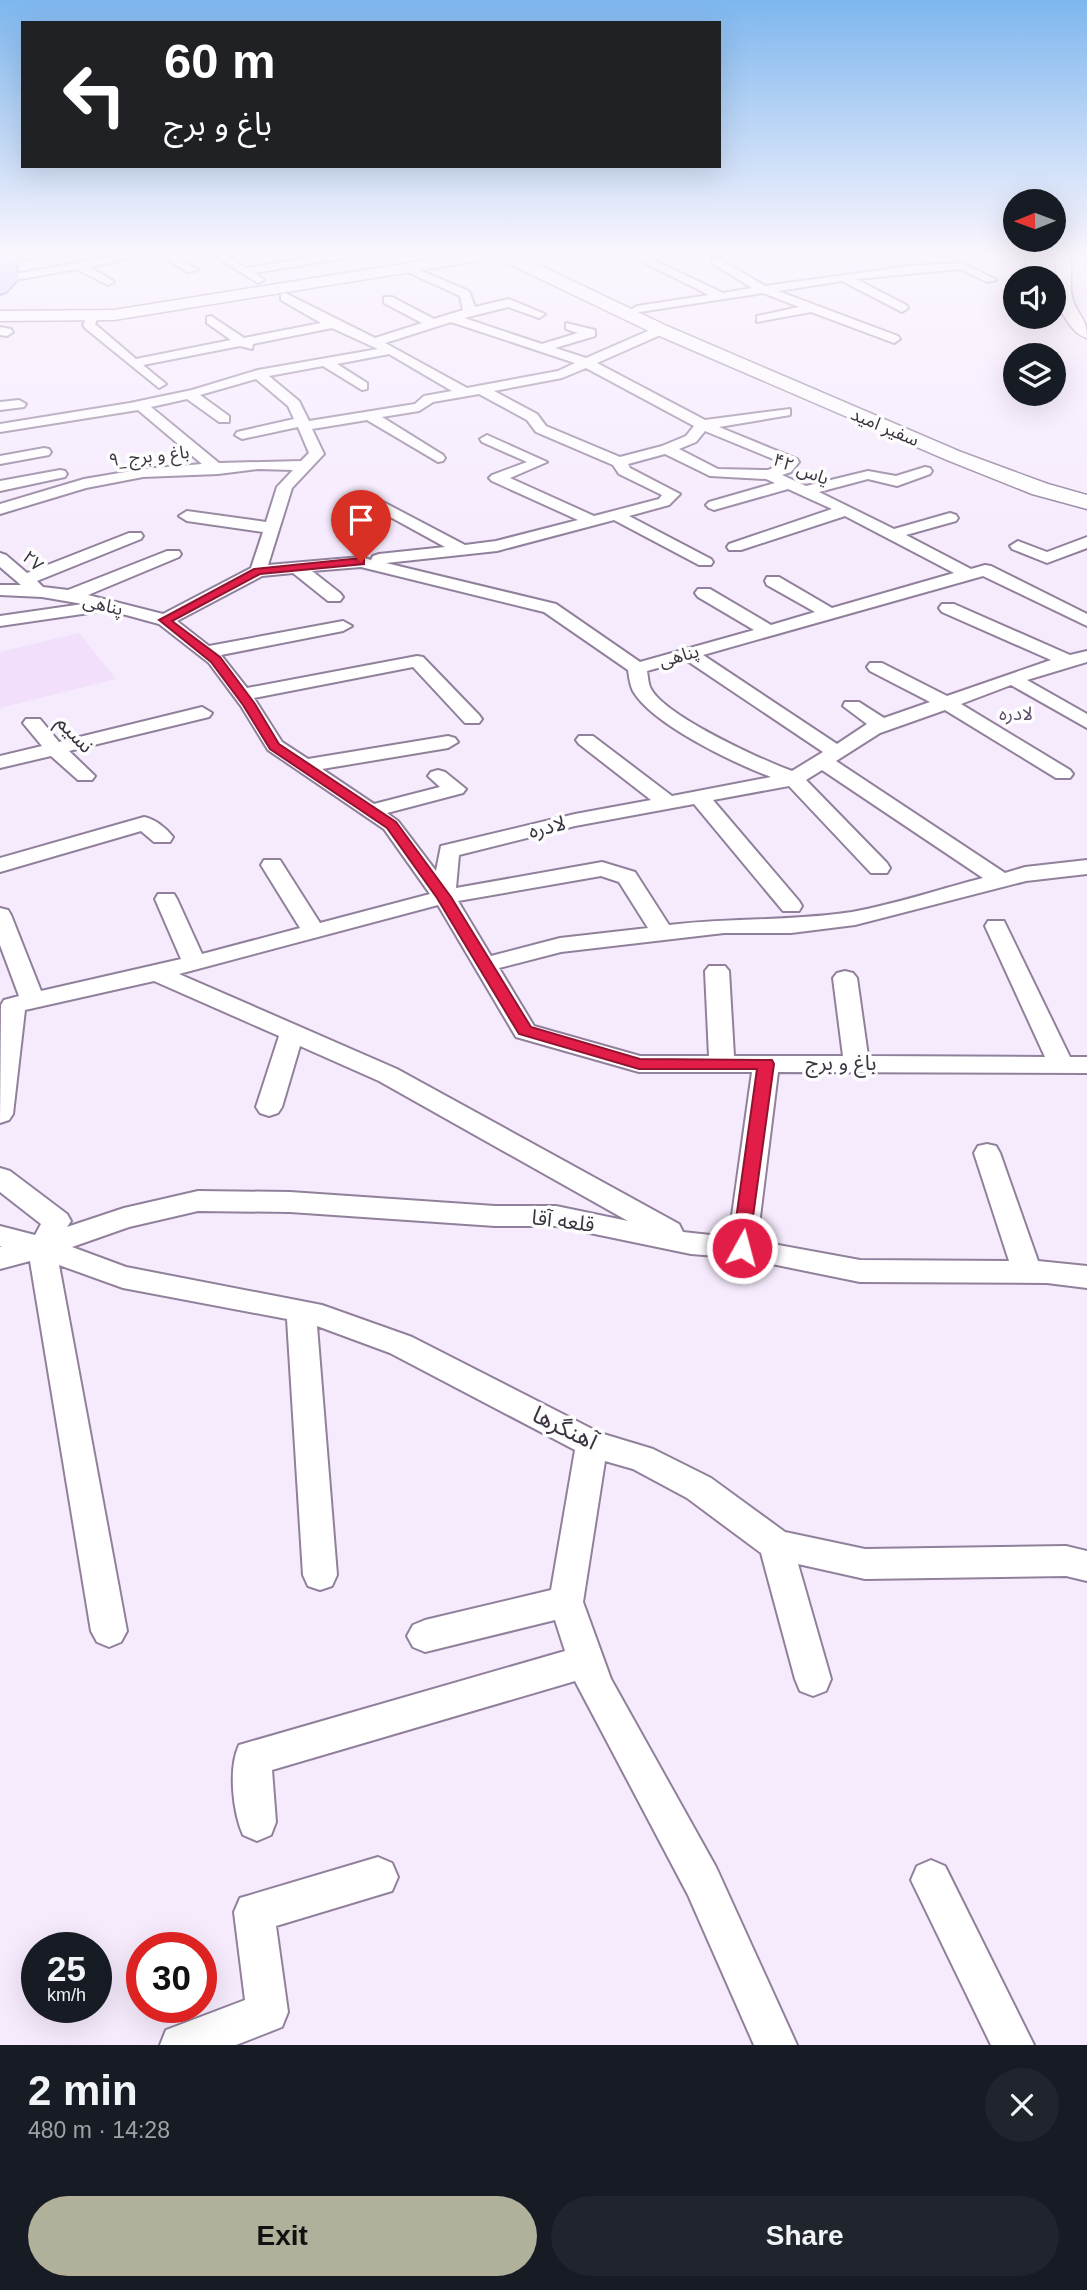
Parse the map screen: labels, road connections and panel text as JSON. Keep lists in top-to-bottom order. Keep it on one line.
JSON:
{"streets":{"street":["سفیر امید","۹_باغ و برج","یاس ۴۲","۲۷","پناهی","نسیم","لادره","باغ و برج","قلعه آقا","آهنگرها"]},"crossings":[["یاس ۴۲","پناهی"],["۲۷","پناهی"],["پناهی","باغ و برج"],["لادره","باغ و برج"],["قلعه آقا","آهنگرها"]],"districts":["لادره"],"north":"left","page":{"turn":["60 m","باغ و برج"],"speed":"25 km/h","limit":"30","heading":["2 min","480 m · 14:28"],"buttons":["Exit","Share"]}}
